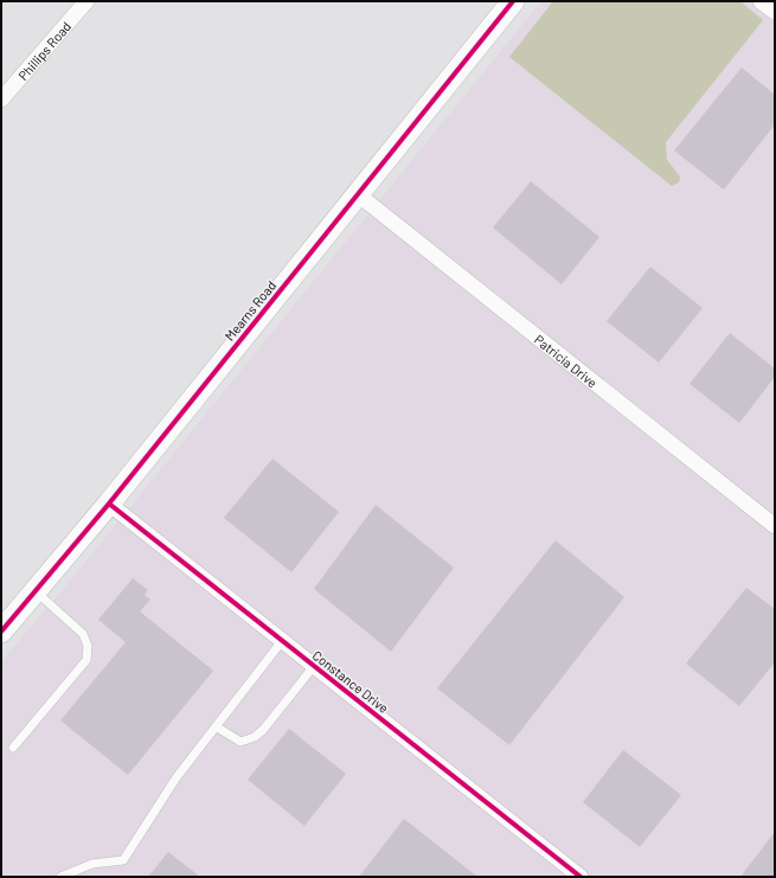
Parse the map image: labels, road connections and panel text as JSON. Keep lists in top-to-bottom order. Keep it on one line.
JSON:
{"streets":{"street":["Phillips Road","Mearns Road","Patricia Drive","Constance Drive"]},"crossings":[["Mearns Road","Patricia Drive"],["Mearns Road","Constance Drive"]]}
